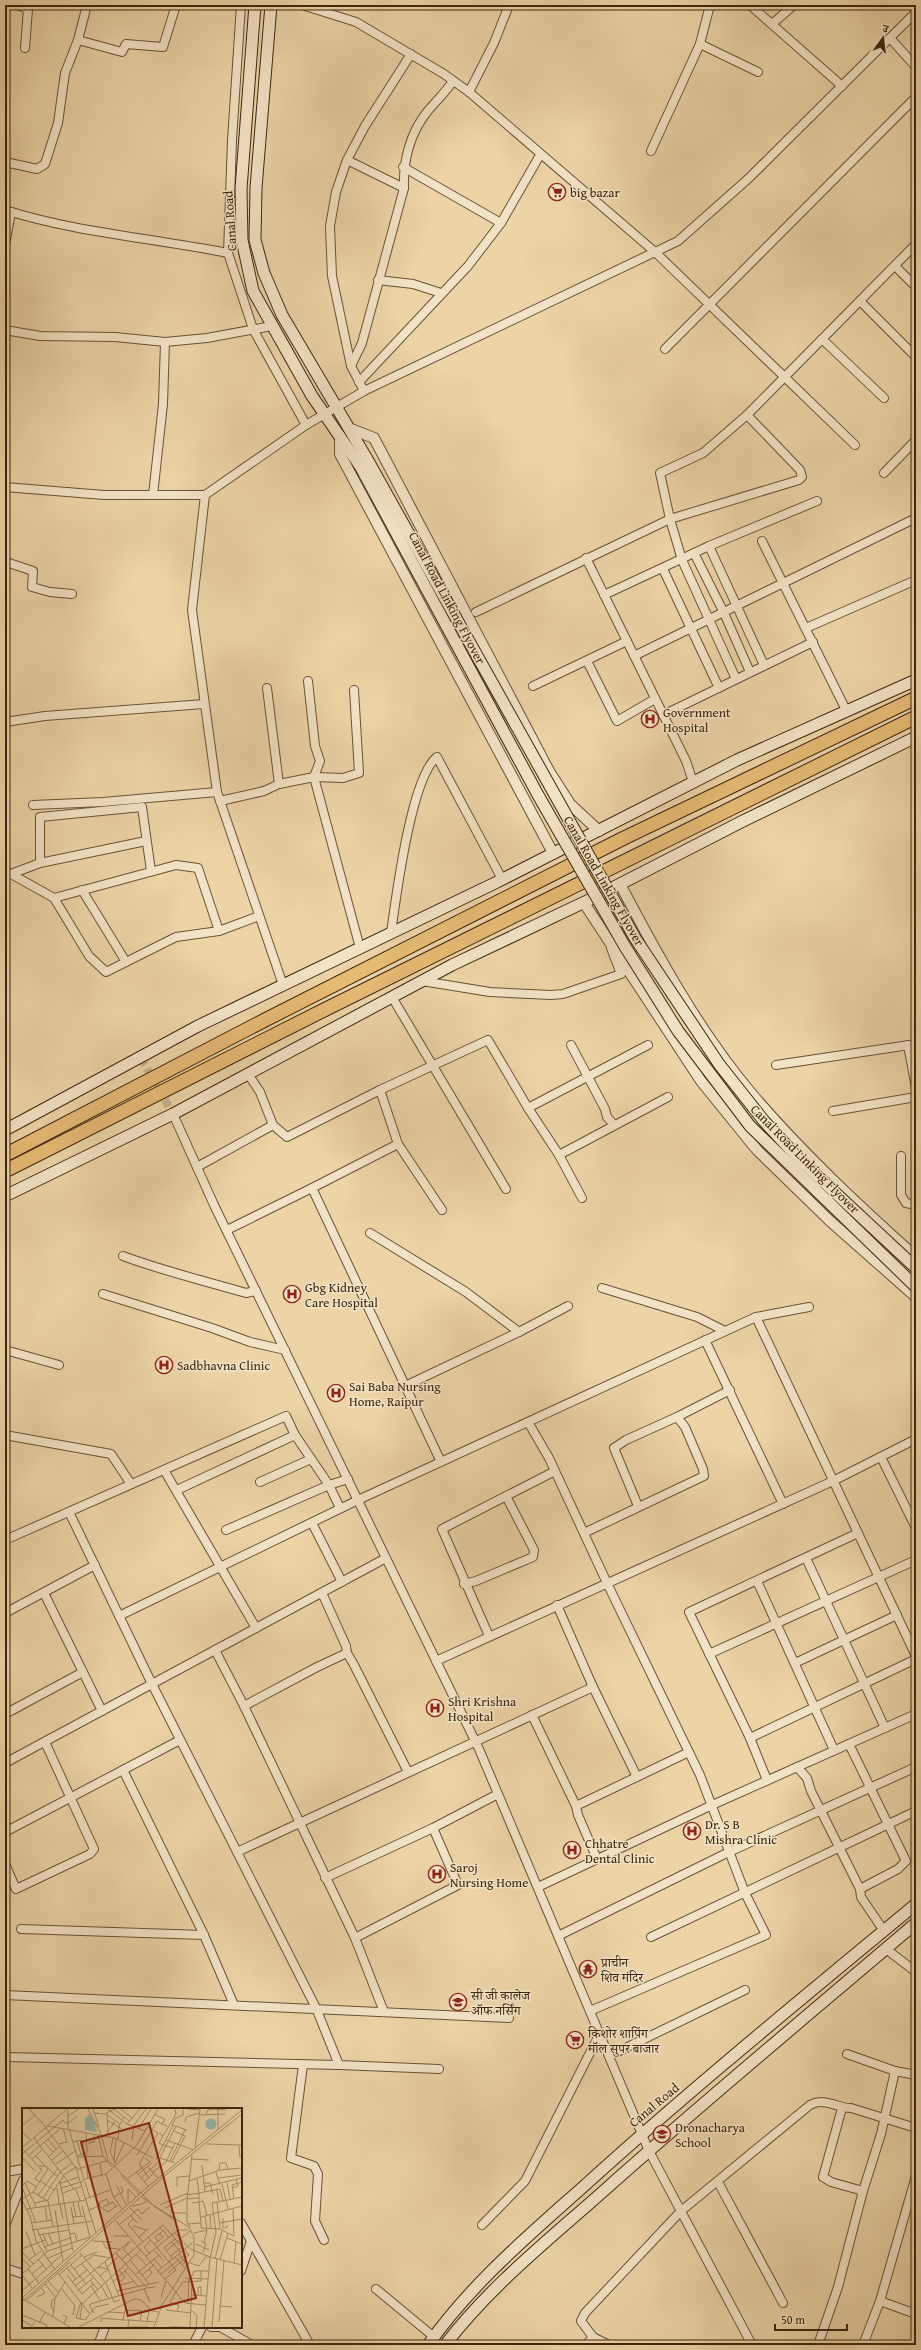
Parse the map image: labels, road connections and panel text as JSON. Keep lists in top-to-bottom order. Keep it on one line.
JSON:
{"streets":{"main road":["Canal Road","Canal Road Linking Flyover"]},"crossings":[["Canal Road","Canal Road Linking Flyover"]],"places":{"supermarket":["big bazar","किशोर शापिंग मॉल सुपर बाजार"],"hospital":["Government Hospital","Gbg Kidney Care Hospital","Sadbhavna Clinic","Sai Baba Nursing Home, Raipur","Shri Krishna Hospital","Dr. S B Mishra Clinic","Chhatre Dental Clinic","Saroj Nursing Home"],"temple":["प्राचीन शिव मंदिर"],"school or university":["सी जी कालेज ऑफ नर्सिंग","Dronacharya School"]},"scale_bar":"50 m","north":"top"}
